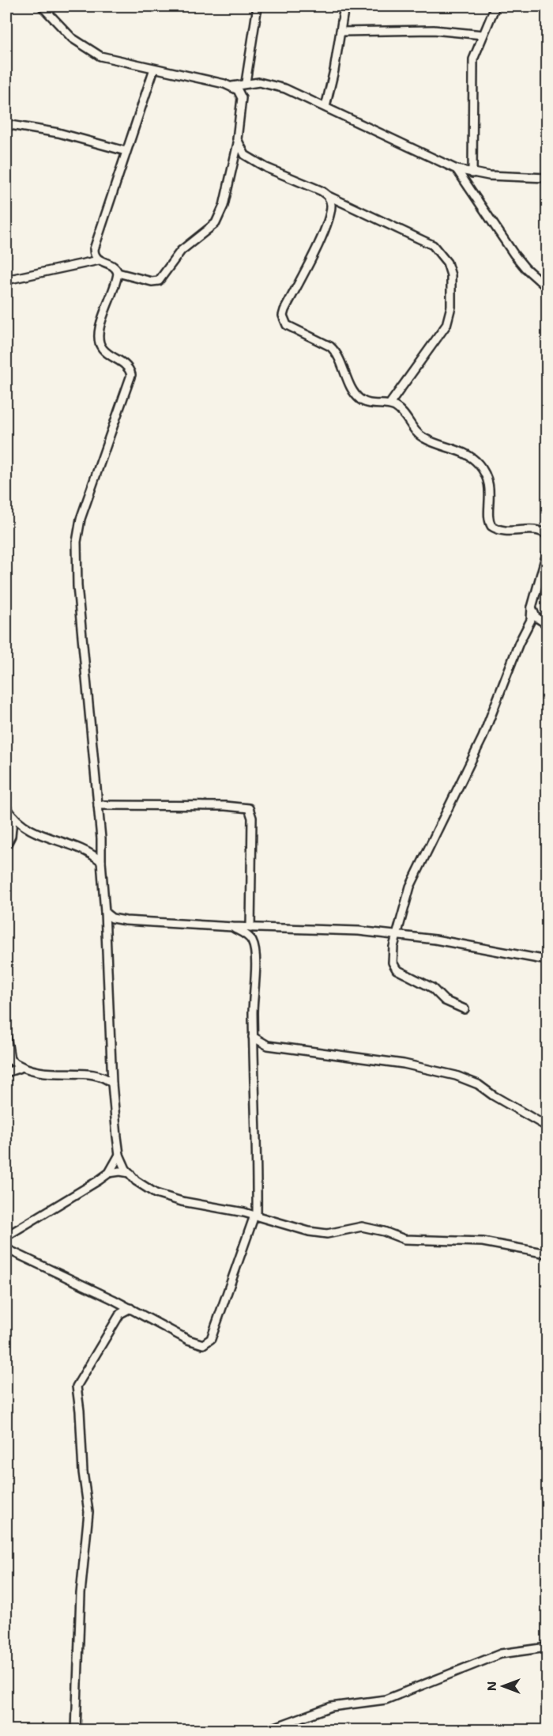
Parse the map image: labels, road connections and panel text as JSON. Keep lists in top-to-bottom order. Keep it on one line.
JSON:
{"north":"left"}
